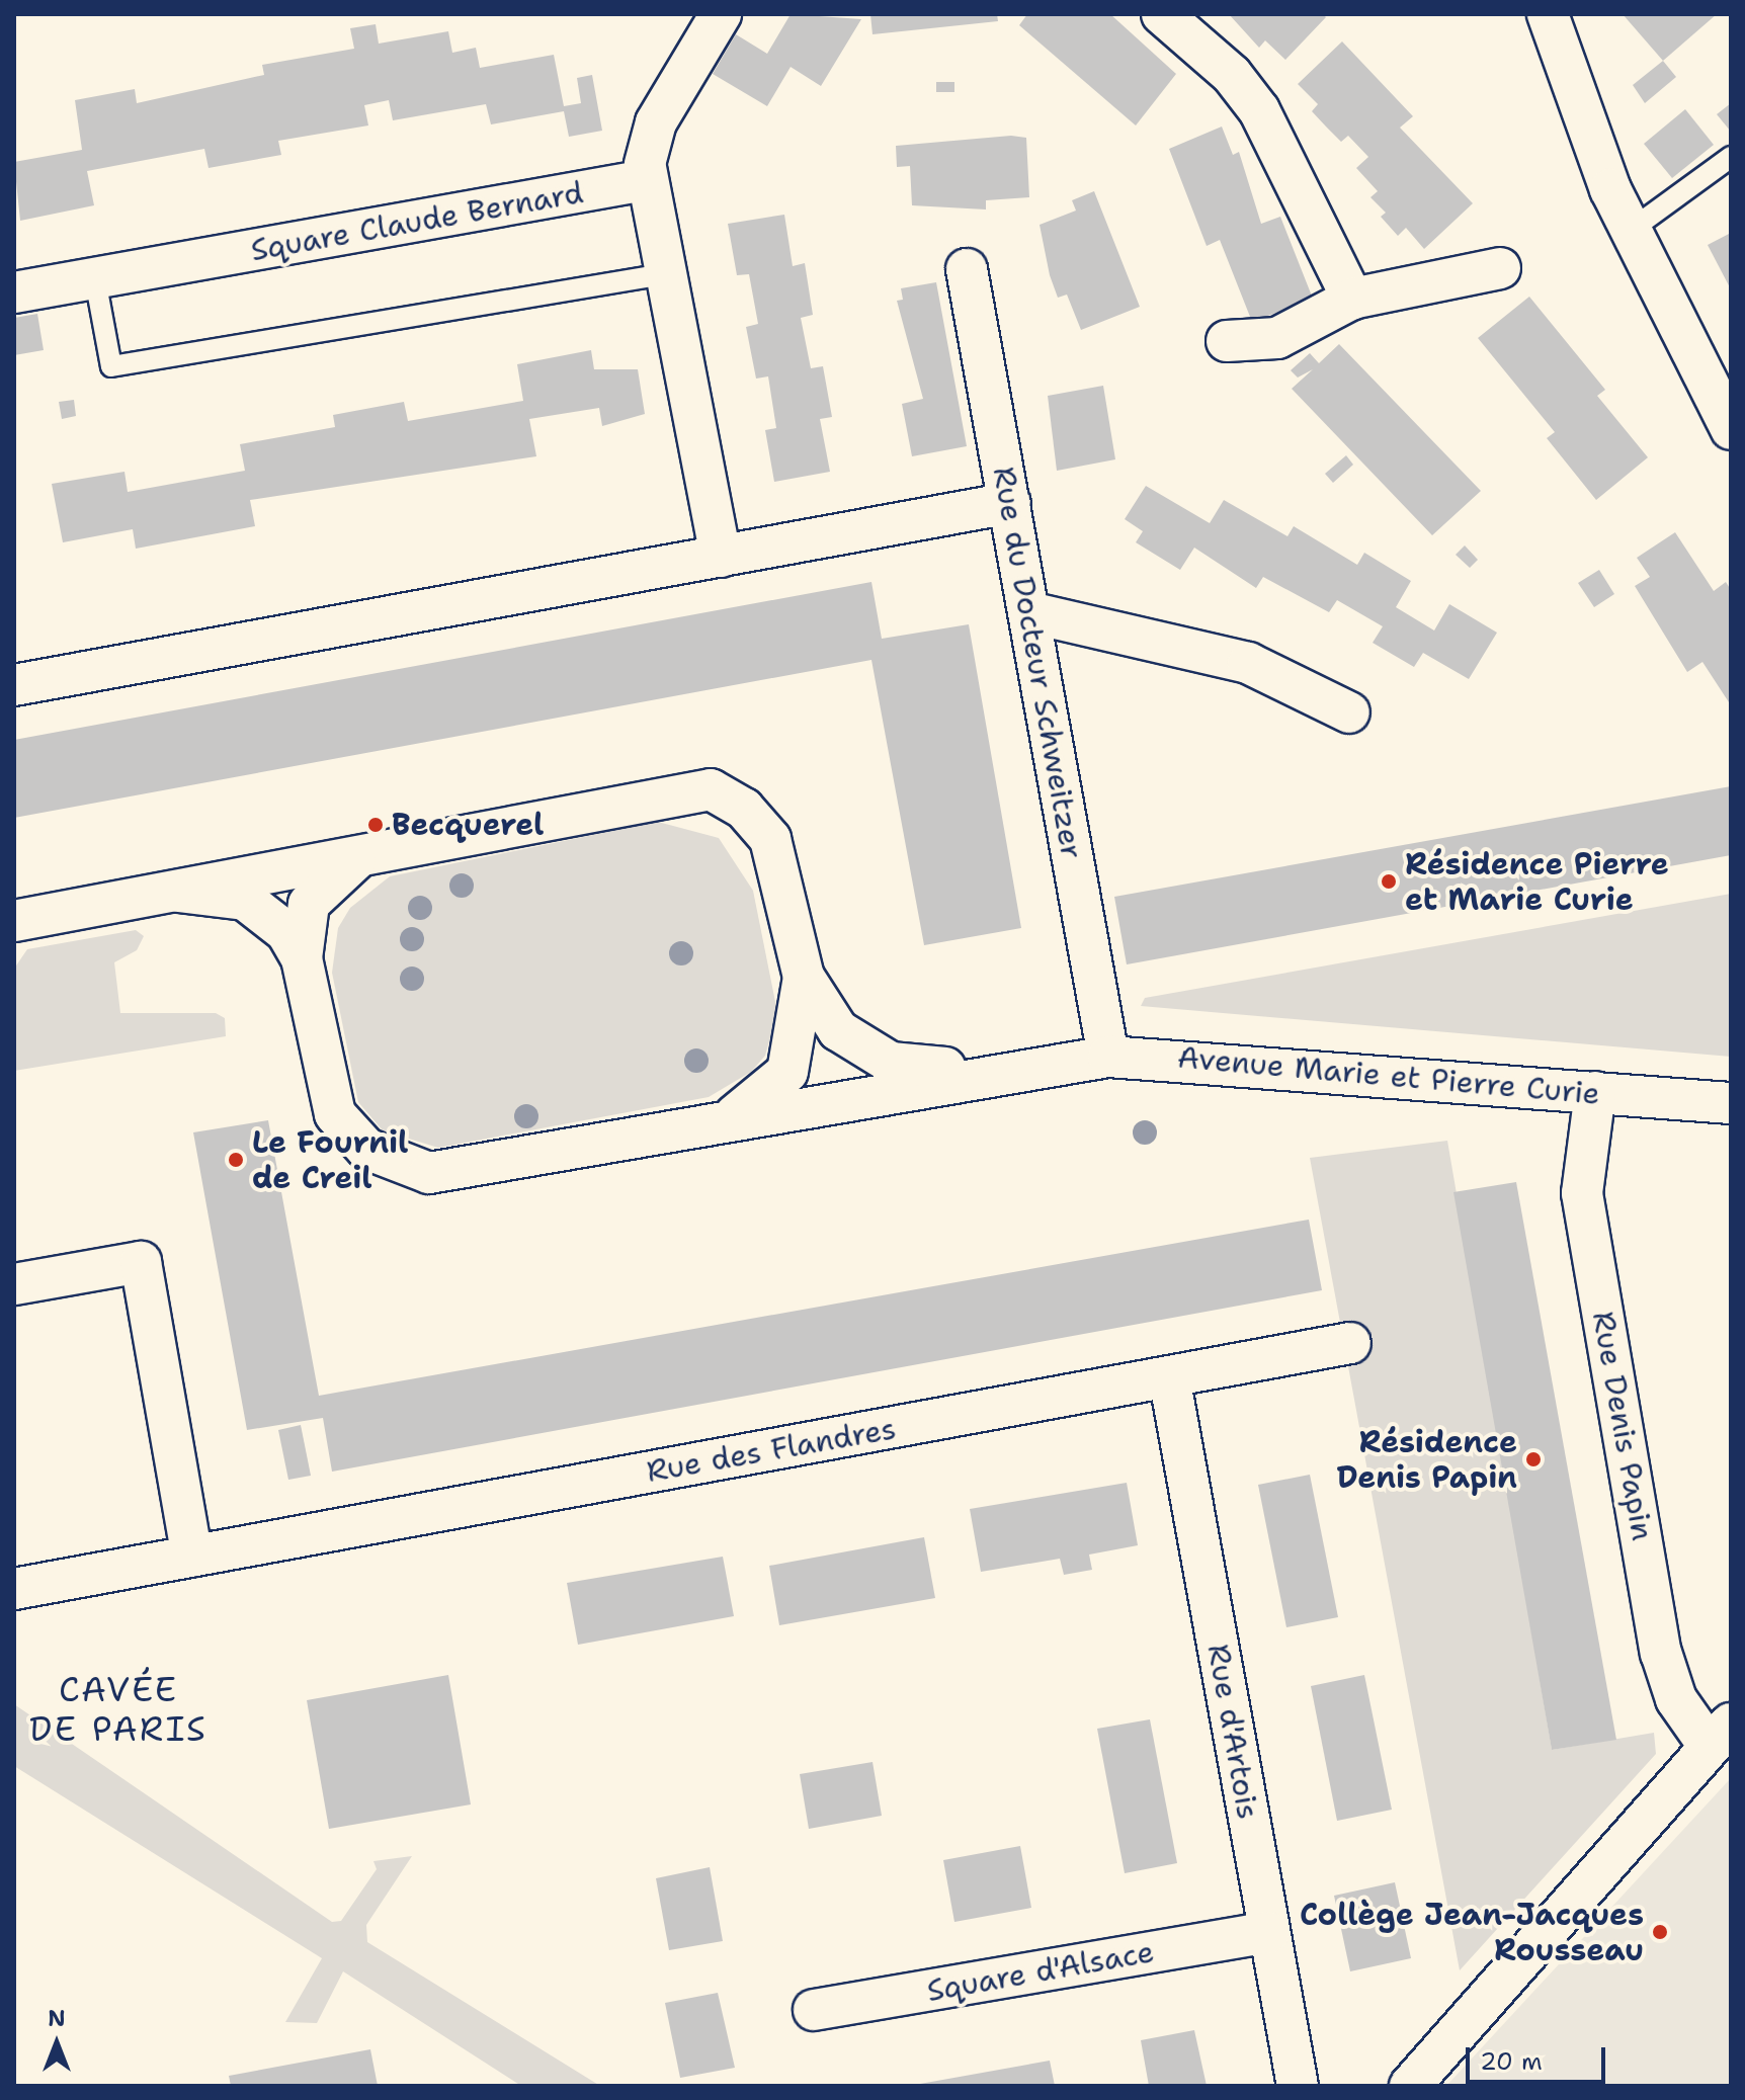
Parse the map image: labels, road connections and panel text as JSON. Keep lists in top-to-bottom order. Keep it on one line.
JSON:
{"streets":{"street":["Square Claude Bernard","Rue du Docteur Schweitzer","Avenue Marie et Pierre Curie","Rue Denis Papin","Rue des Flandres","Rue d'Artois","Square d'Alsace"]},"crossings":[["Rue du Docteur Schweitzer","Avenue Marie et Pierre Curie"],["Avenue Marie et Pierre Curie","Rue Denis Papin"],["Rue des Flandres","Rue d'Artois"],["Rue d'Artois","Square d'Alsace"]],"districts":["CAVÉE DE PARIS"],"places":["Becquerel","Résidence Pierre et Marie Curie","Le Fournil de Creil","Résidence Denis Papin","Collège Jean-Jacques Rousseau"],"scale_bar":"20 m","north":"top"}
